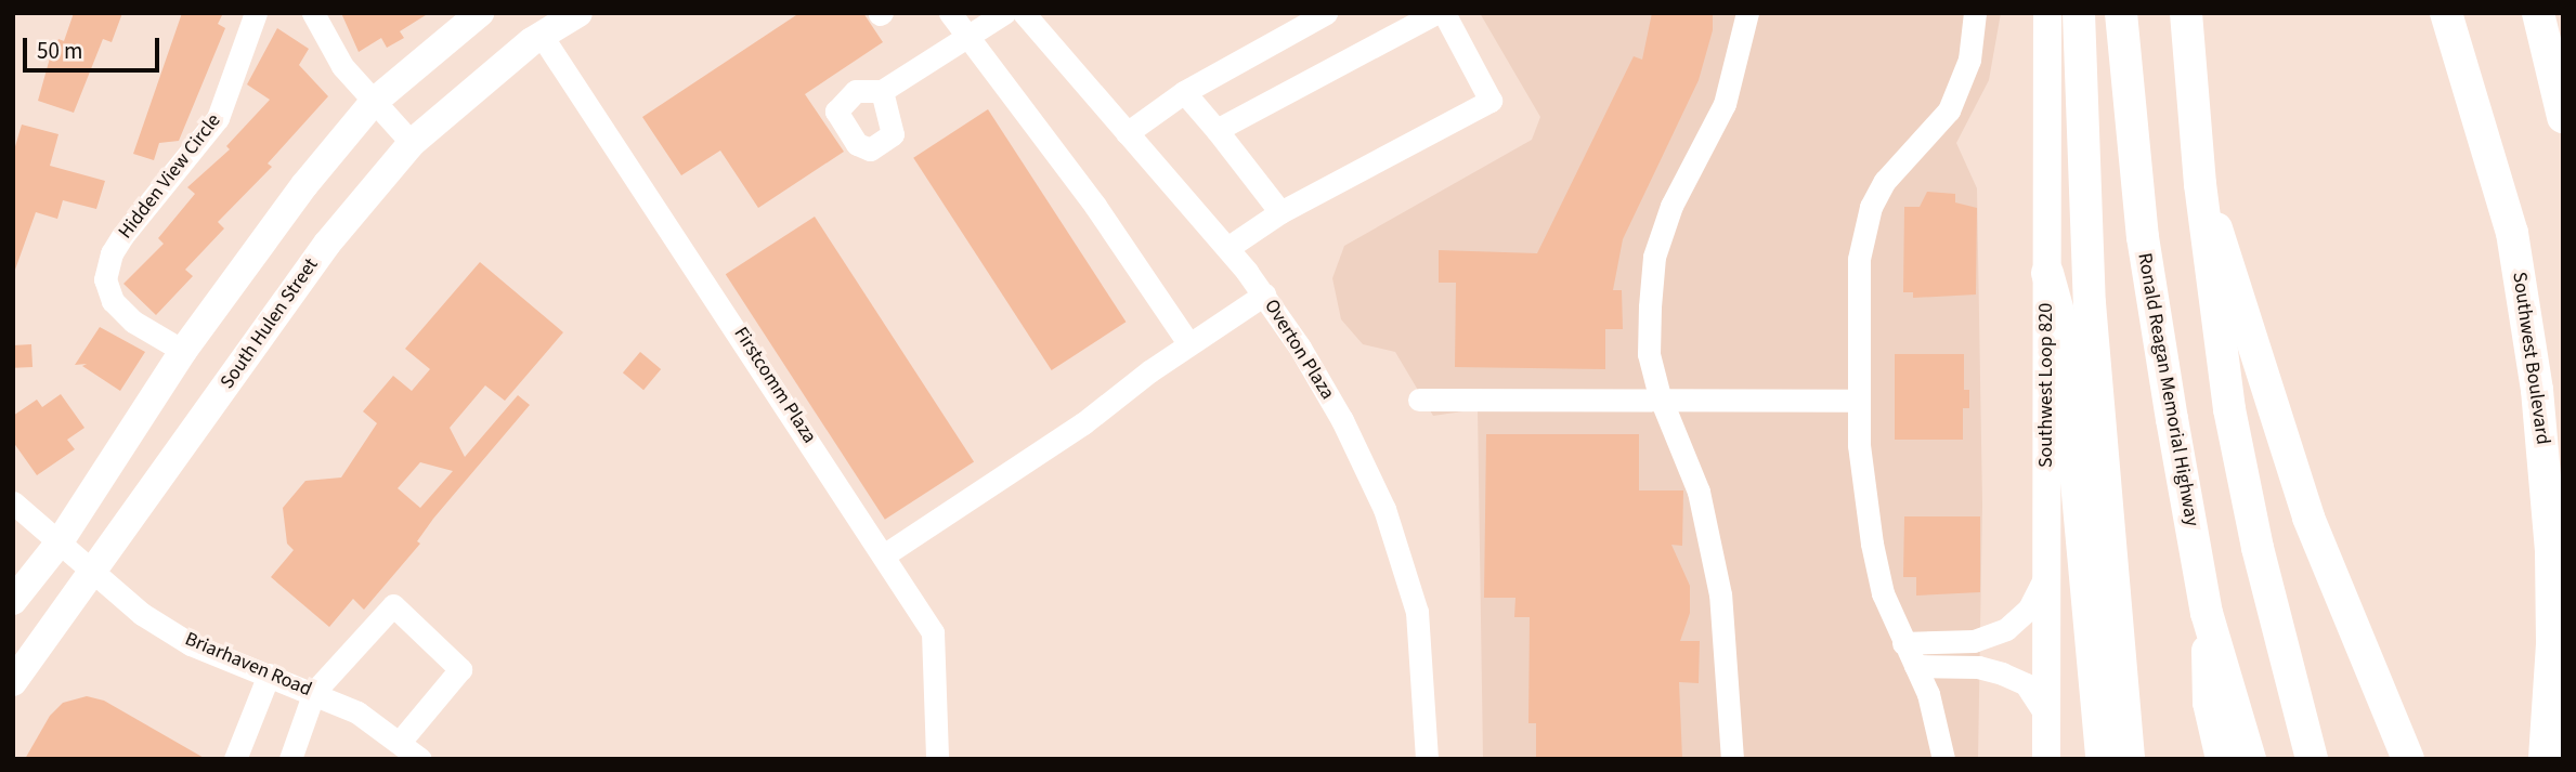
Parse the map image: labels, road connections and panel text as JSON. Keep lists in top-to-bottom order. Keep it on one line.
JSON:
{"streets":{"highway":["Southwest Boulevard","Ronald Reagan Memorial Highway"],"main road":["South Hulen Street","Southwest Loop 820"],"street":["Hidden View Circle","Overton Plaza","Firstcomm Plaza","Briarhaven Road"]},"crossings":[["South Hulen Street","Firstcomm Plaza"],["South Hulen Street","Briarhaven Road"]],"scale_bar":"50 m"}
